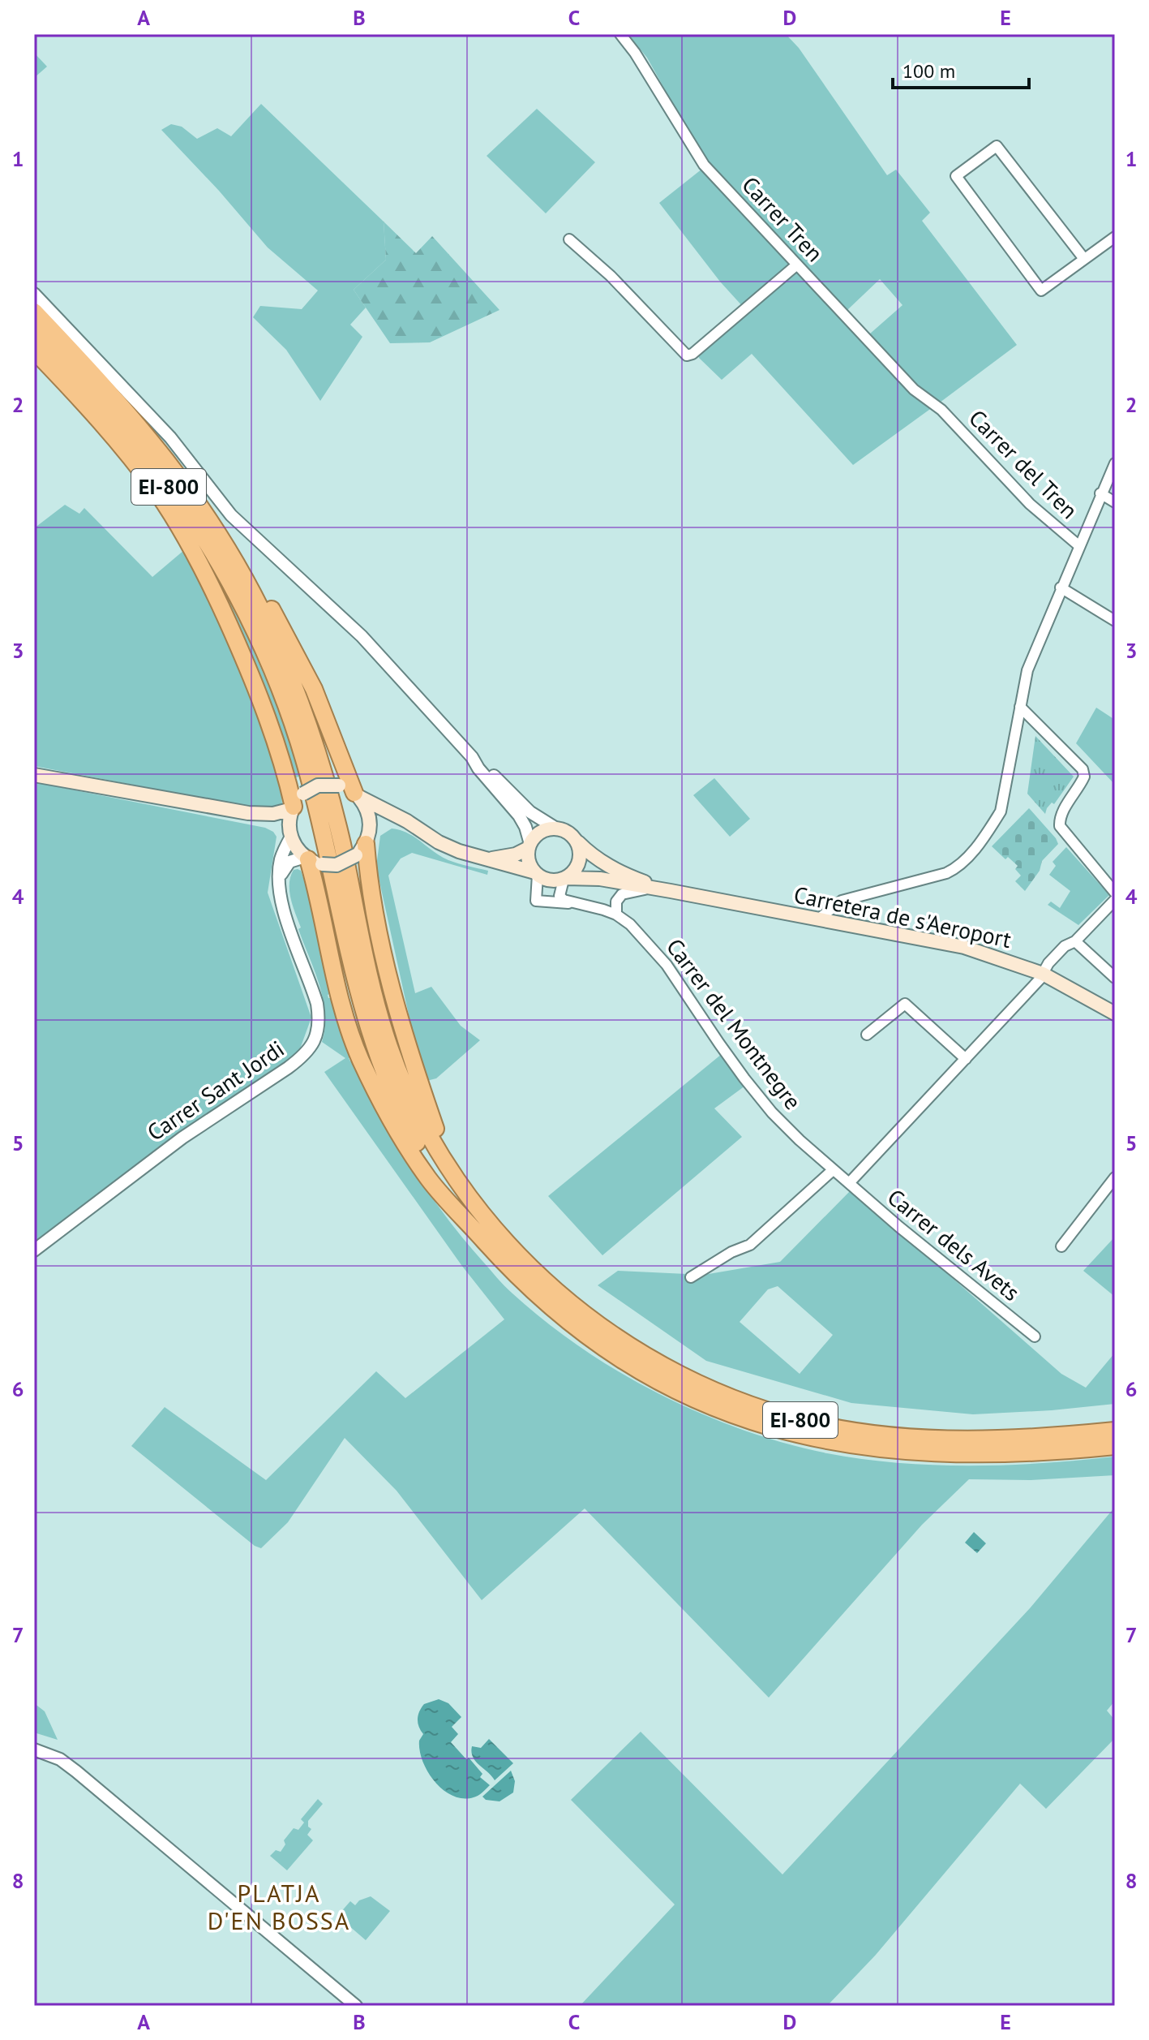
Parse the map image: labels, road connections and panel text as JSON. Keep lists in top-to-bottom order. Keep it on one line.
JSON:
{"streets":{"highway":["EI-800"],"main road":["Carretera de s'Aeroport"],"street":["Carrer Tren","Carrer del Tren","Carrer del Montnegre","Carrer Sant Jordi","Carrer dels Avets"]},"crossings":[["Carrer Tren","Carrer del Tren"],["Carrer del Montnegre","Carrer dels Avets"]],"districts":["PLATJA D'EN BOSSA"],"scale_bar":"100 m","grid":{"columns":["A","B","C","D","E"],"rows":["1","2","3","4","5","6","7","8"]}}
